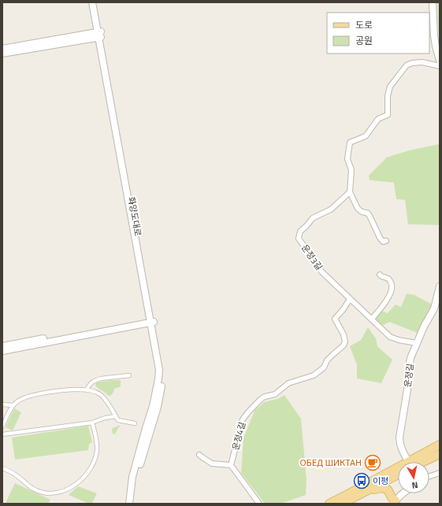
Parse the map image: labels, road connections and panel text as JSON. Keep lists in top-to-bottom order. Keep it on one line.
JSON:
{"streets":{"street":["화양도대로","운정3길","운정길","운정4길"]},"crossings":[["운정3길","운정길"],["운정3길","운정4길"]],"places":{"cafe":["ОБЕД ШИКТАН"],"bus stop":["이평"]},"legend":["도로","공원"],"north":"bottom"}
